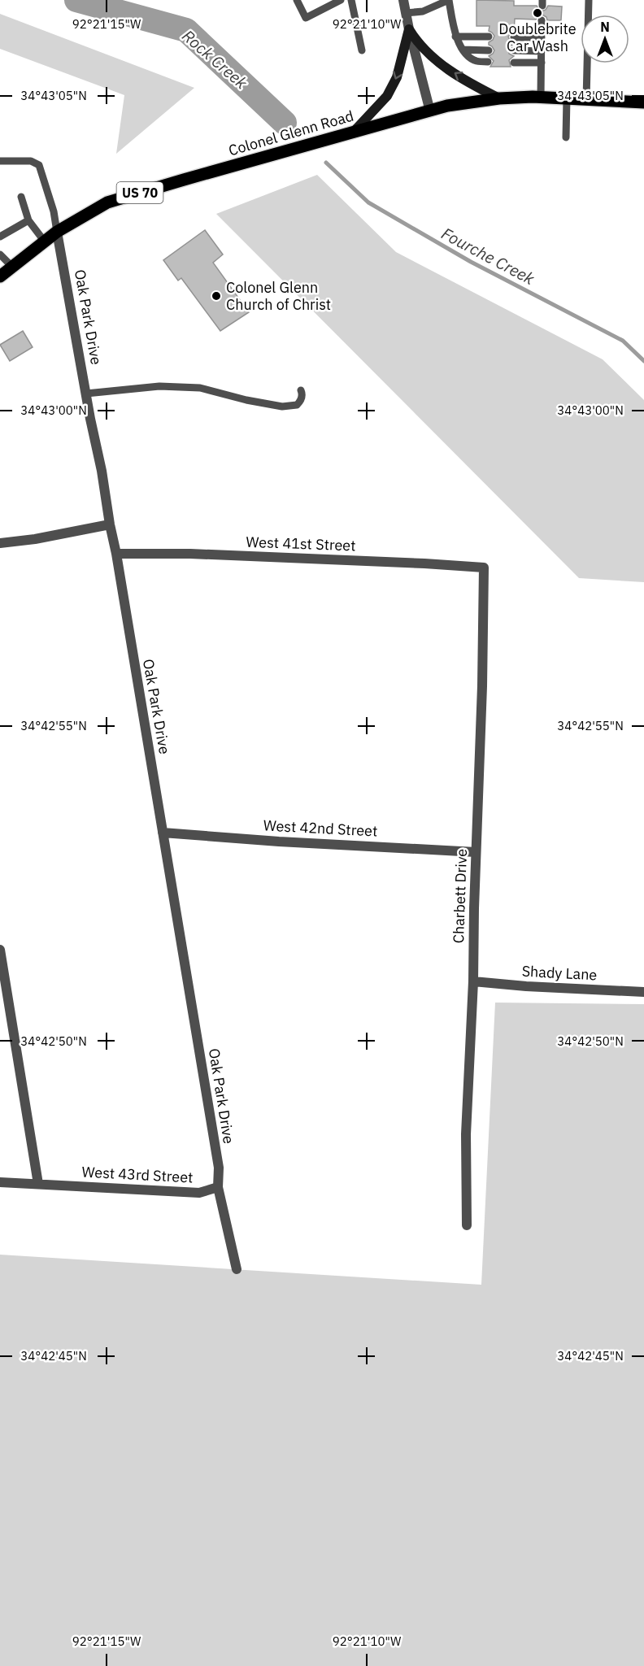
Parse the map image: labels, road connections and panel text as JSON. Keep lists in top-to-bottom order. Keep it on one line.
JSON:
{"streets":{"main road":["Colonel Glenn Road","US 70"],"street":["Oak Park Drive","West 41st Street","West 42nd Street","Charbett Drive","Shady Lane","West 43rd Street"]},"crossings":[["Colonel Glenn Road","Oak Park Drive"],["Oak Park Drive","West 41st Street"],["Oak Park Drive","West 42nd Street"],["Oak Park Drive","West 43rd Street"],["West 41st Street","Charbett Drive"],["West 42nd Street","Charbett Drive"],["Charbett Drive","Shady Lane"]],"water":["Rock Creek","Fourche Creek"],"places":["Doublebrite Car Wash","Colonel Glenn Church of Christ"],"north":"top","coordinates":["92°21'15\"W","92°21'10\"W","34°43'05\"N","34°43'00\"N","34°42'55\"N","34°42'50\"N","34°42'45\"N"]}
